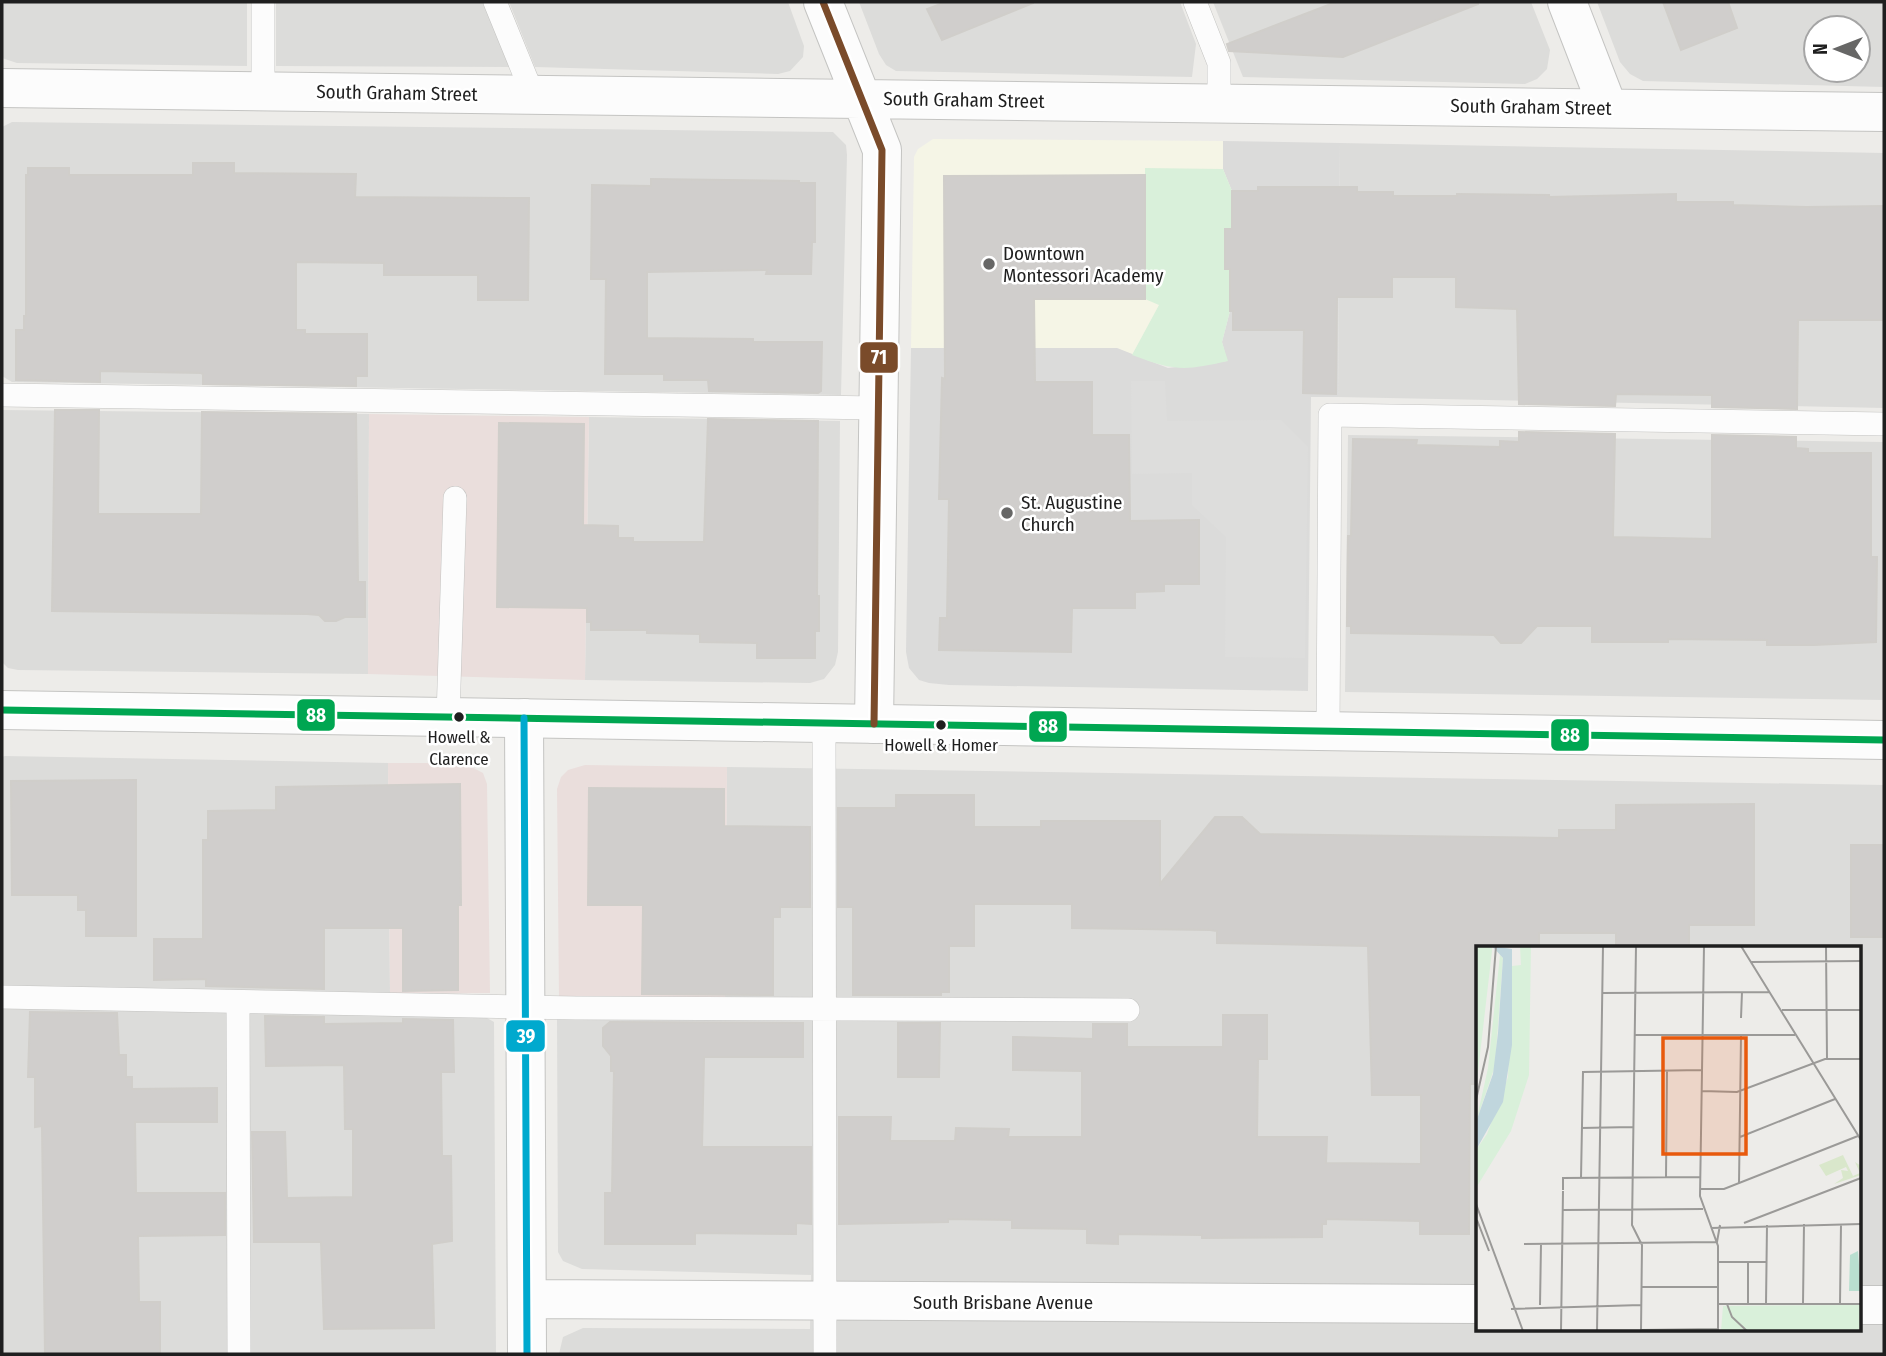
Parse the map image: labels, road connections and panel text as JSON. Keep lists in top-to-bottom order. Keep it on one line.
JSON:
{"streets":{"street":["South Graham Street","South Brisbane Avenue"]},"places":["Downtown Montessori Academy","St. Augustine Church","Howell & Clarence","Howell & Homer"],"lines":["transit line 71","transit line 88","transit line 39"],"north":"left"}
